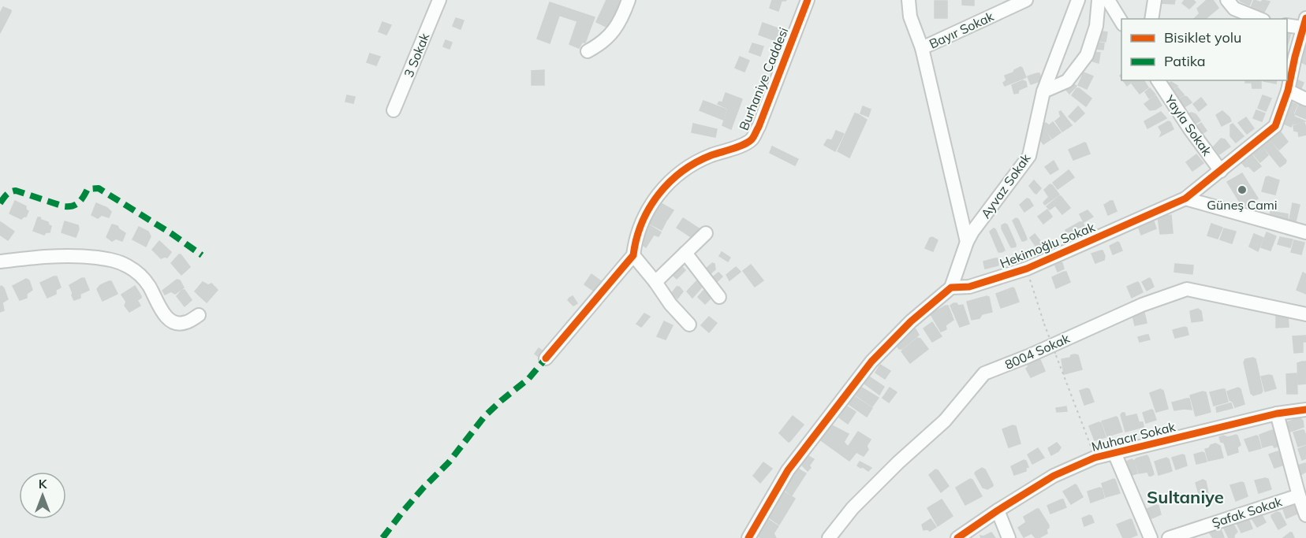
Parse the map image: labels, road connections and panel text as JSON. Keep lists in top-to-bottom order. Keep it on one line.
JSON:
{"streets":{"street":["Bayır Sokak","3 Sokak","Burhaniye Caddesi","Yayla Sokak","Ayvaz Sokak","Hekimoğlu Sokak","8004 Sokak","Muhacır Sokak","Şafak Sokak"]},"crossings":[["Yayla Sokak","Hekimoğlu Sokak"],["Ayvaz Sokak","Hekimoğlu Sokak"]],"districts":["Sultaniye"],"places":["Güneş Cami"],"legend":["Bisiklet yolu","Patika"],"north":"top"}
